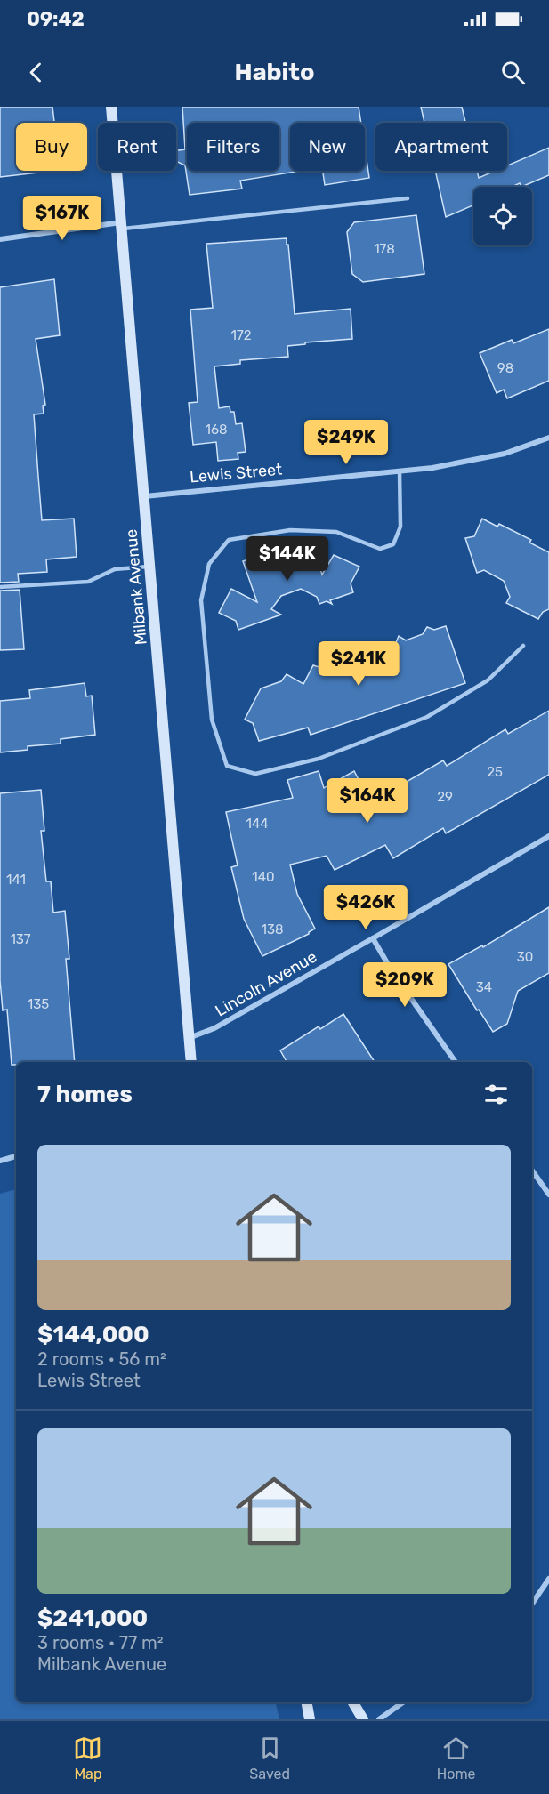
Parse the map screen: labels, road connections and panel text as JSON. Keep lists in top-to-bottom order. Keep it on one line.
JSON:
{"streets":{"main road":["Milbank Avenue"],"street":["Lewis Street","Lincoln Avenue"]},"crossings":[["Lewis Street","Milbank Avenue"],["Milbank Avenue","Lincoln Avenue"]],"house_numbers":["178","172","98","168","25","29","144","140","141","138","137","30","34","135"],"page":{"status":"09:42","header":"Habito","chip":["Buy","Rent","Filters","New","Apartment"],"price":["$167K","$249K","$144K","$241K","$164K","$426K","$209K"],"heading":"7 homes","list":[{"name":"$144,000","note":"2 rooms · 56 m² · Lewis Street"},{"name":"$241,000","note":"3 rooms · 77 m² · Milbank Avenue"}],"tabs":["Map","Saved","Home"]}}
